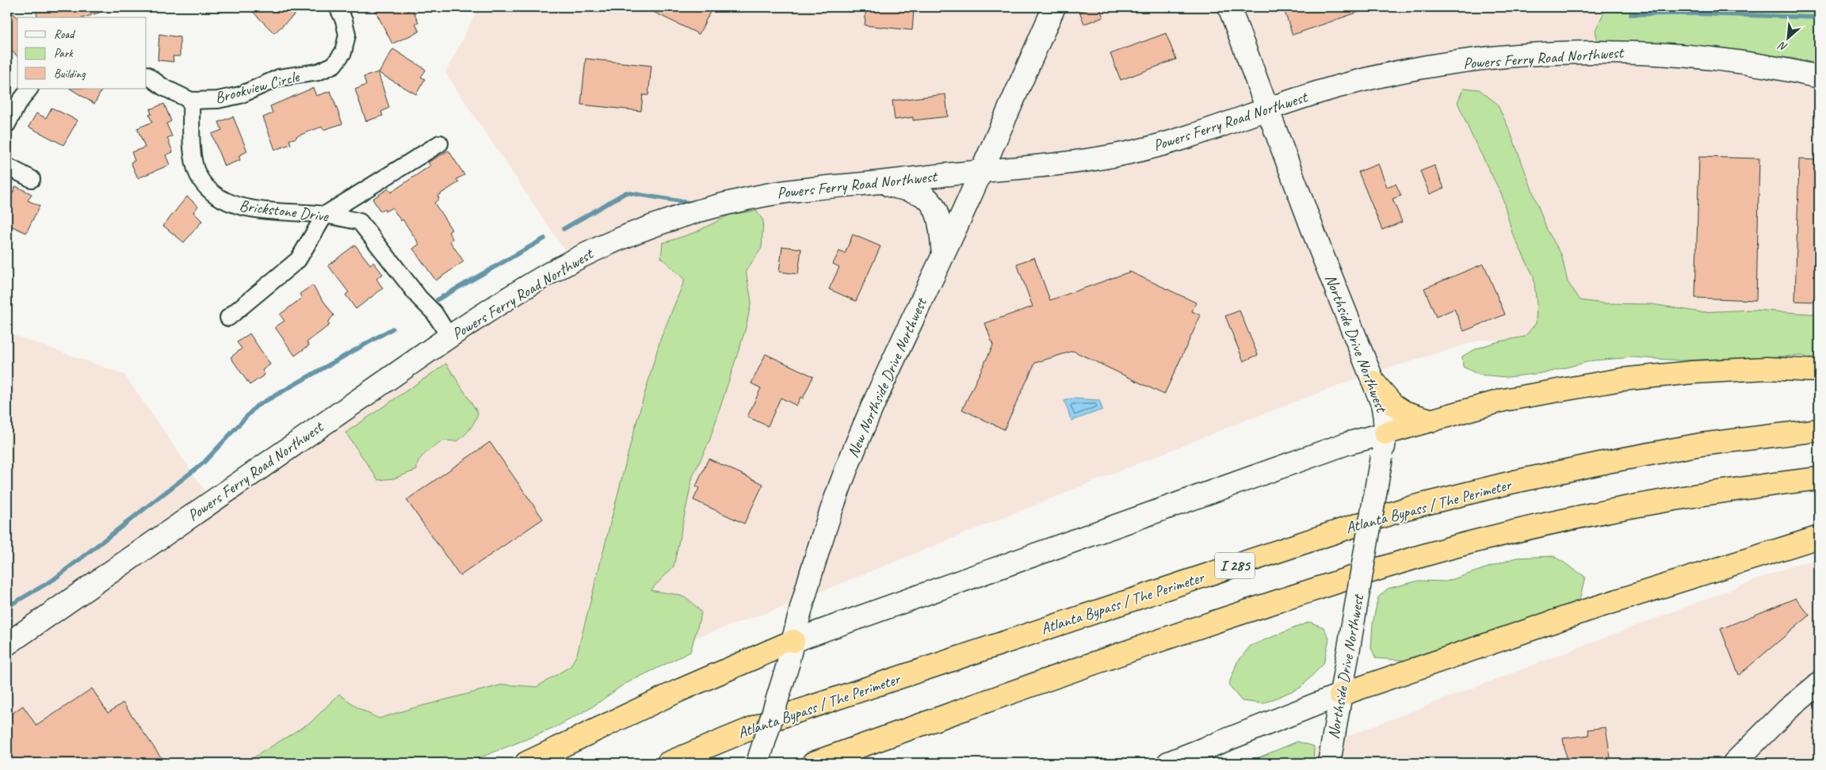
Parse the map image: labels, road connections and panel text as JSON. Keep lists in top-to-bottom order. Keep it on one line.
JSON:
{"streets":{"highway":["Atlanta Bypass / The Perimeter","I 285"],"main road":["Powers Ferry Road Northwest","Northside Drive Northwest","New Northside Drive Northwest"],"street":["Brookview Circle","Brickstone Drive"]},"crossings":[["Powers Ferry Road Northwest","Brickstone Drive"],["Powers Ferry Road Northwest","Northside Drive Northwest"],["Powers Ferry Road Northwest","New Northside Drive Northwest"],["Brookview Circle","Brickstone Drive"]],"legend":["Road","Park","Building"],"north":"bottom left"}
